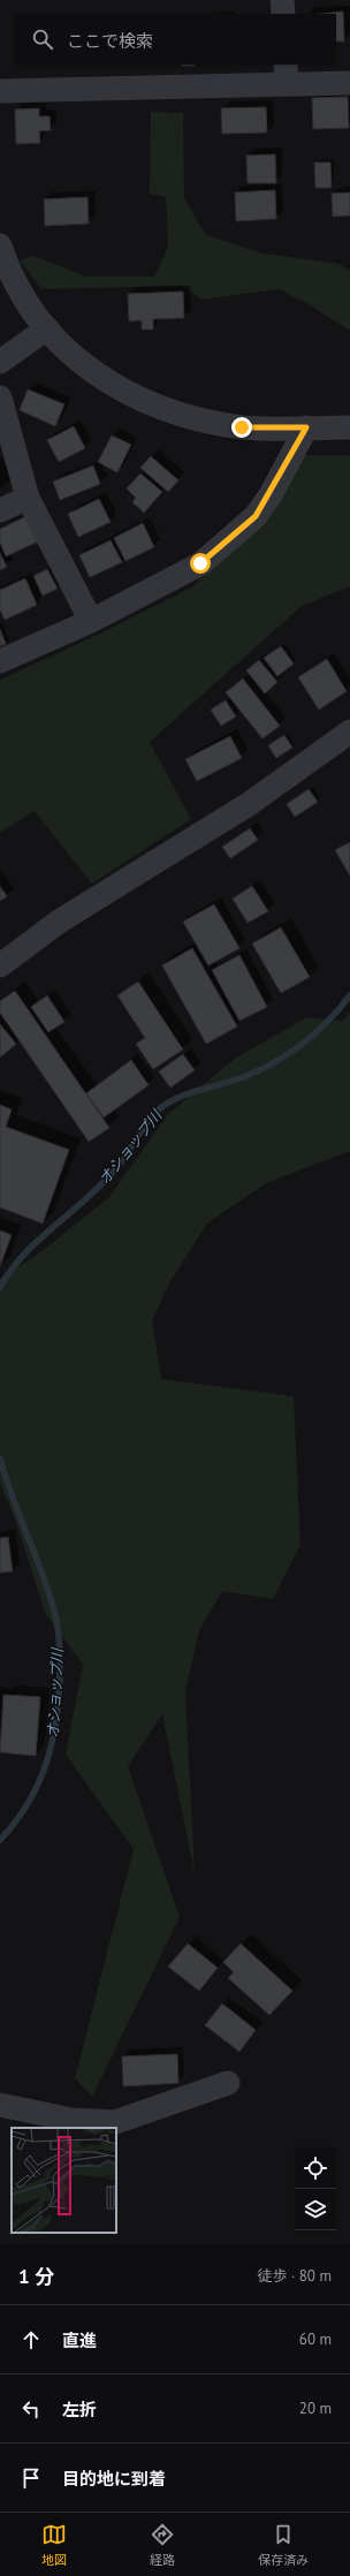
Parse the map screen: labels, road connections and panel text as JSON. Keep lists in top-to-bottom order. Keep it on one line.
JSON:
{"water":["オショップ川"],"page":{"search":"ここで検索","heading":["1 分","徒歩 · 80 m"],"list":[["直進","60 m"],["左折","20 m"],"目的地に到着"],"nav":["地図","経路","保存済み"]}}
